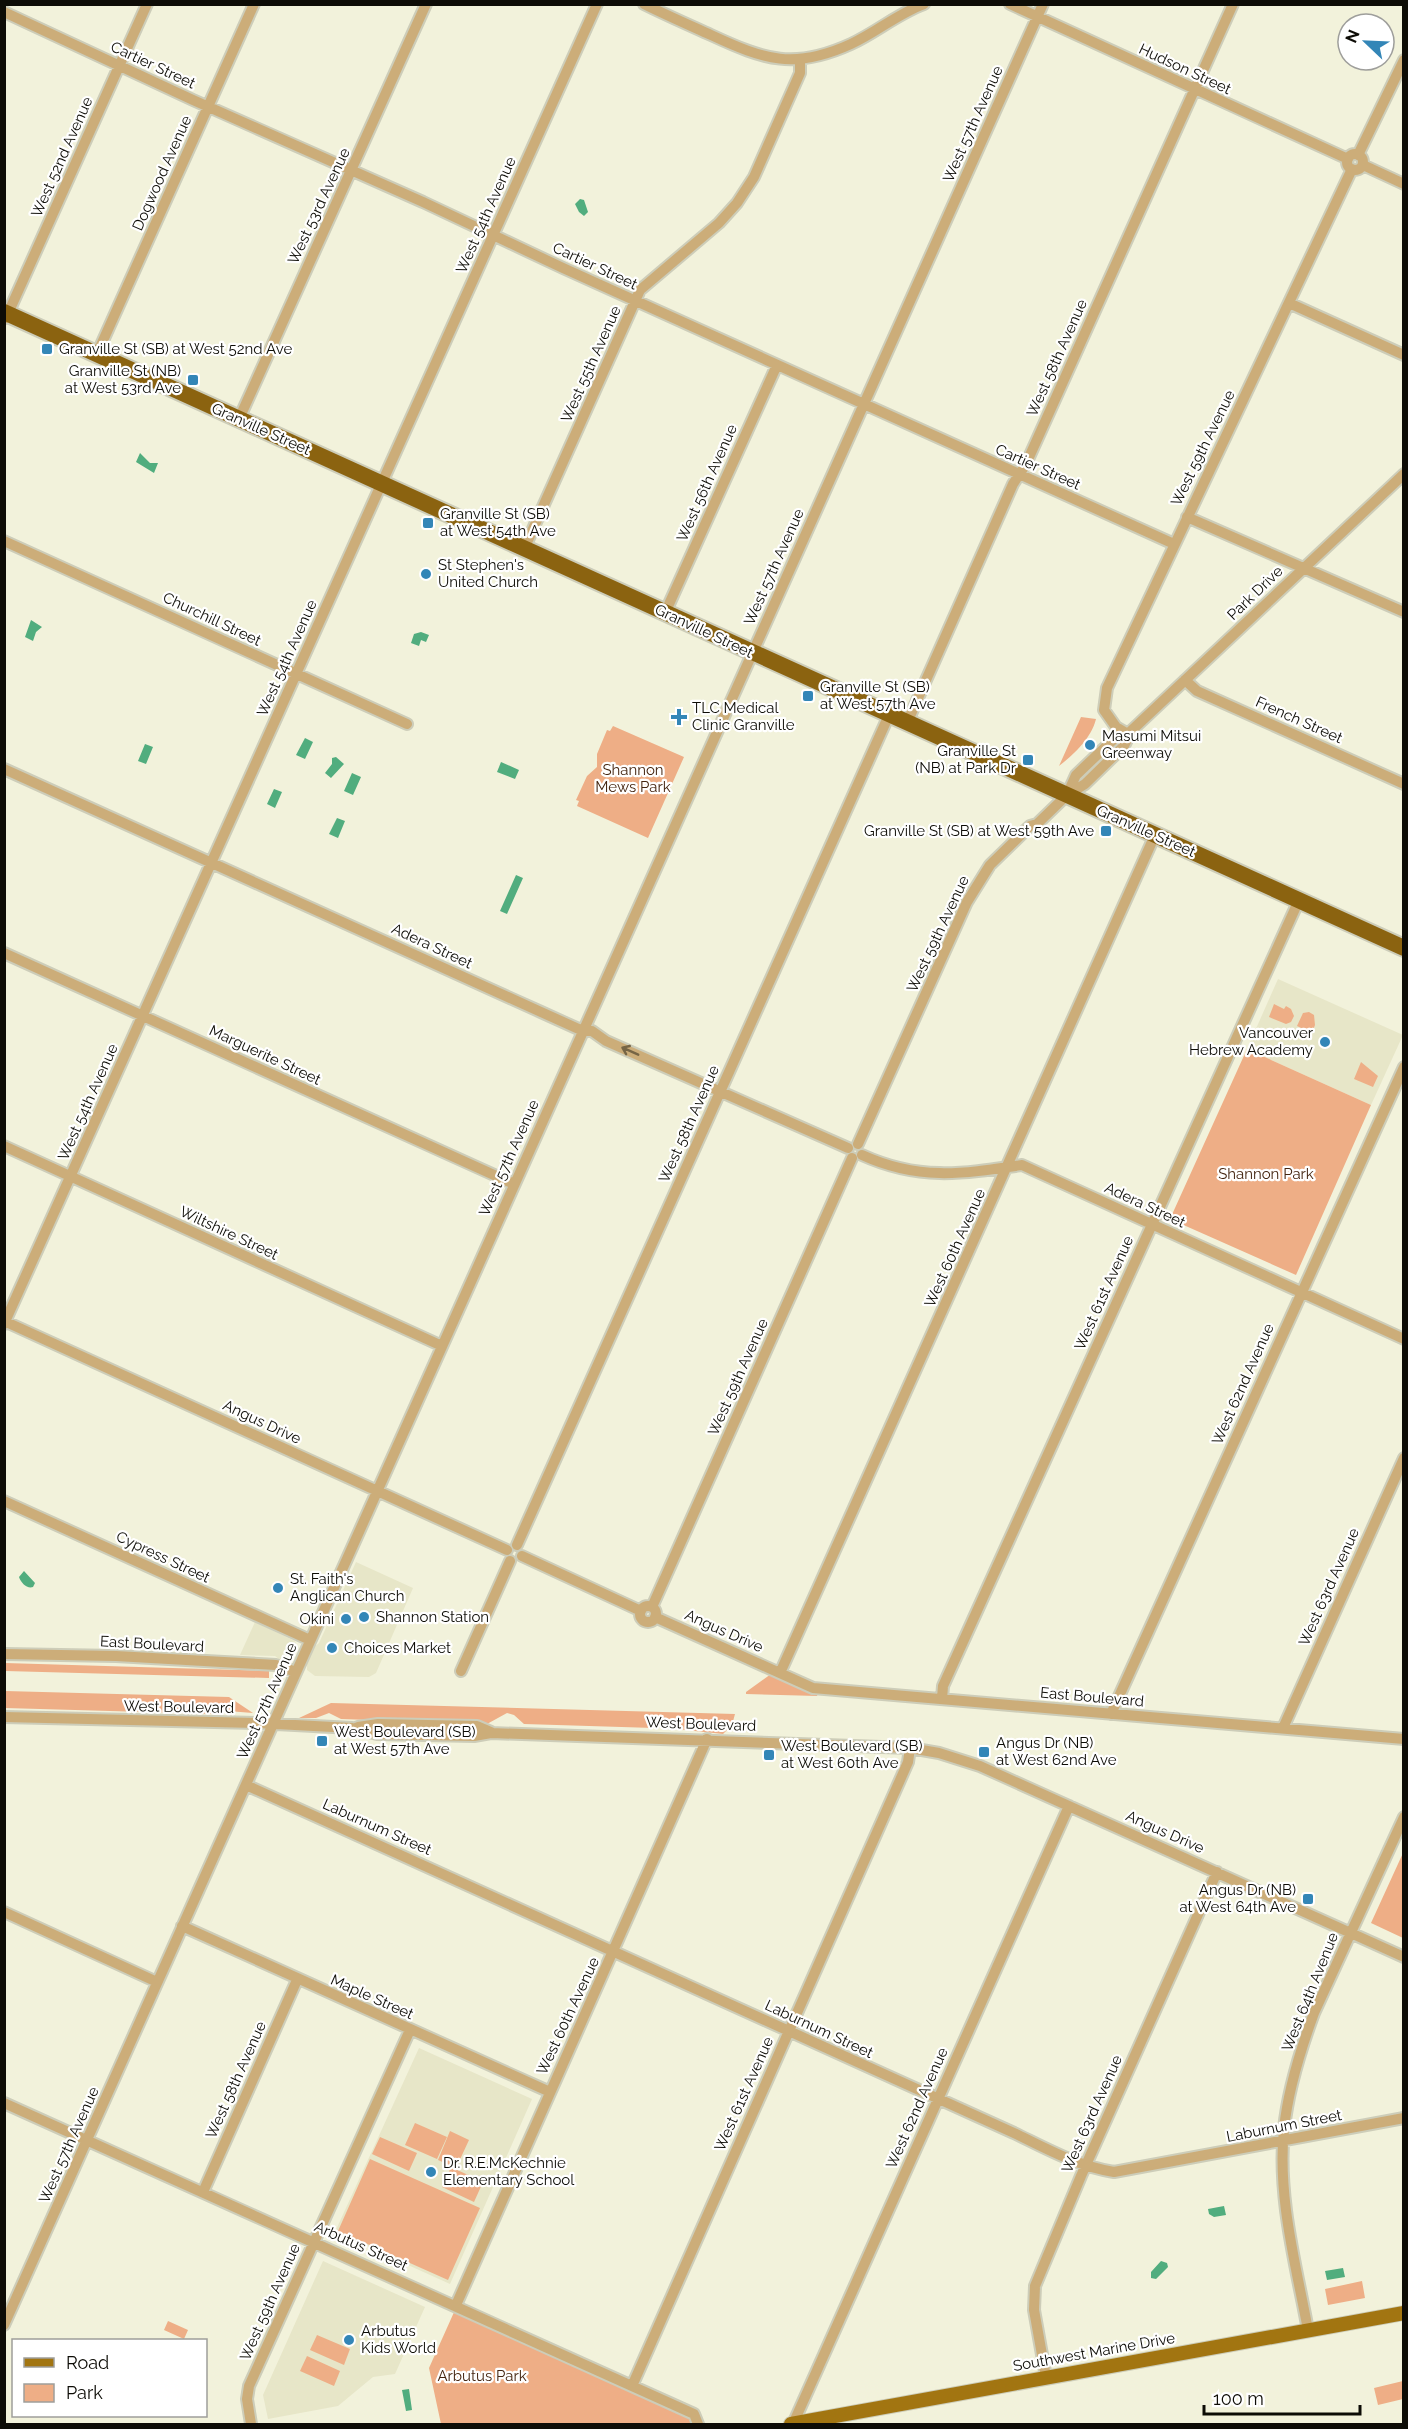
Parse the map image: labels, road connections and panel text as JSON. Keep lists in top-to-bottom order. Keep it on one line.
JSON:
{"streets":{"highway":["Granville Street"],"main road":["Southwest Marine Drive"],"street":["Cartier Street","Hudson Street","West 57th Avenue","West 52nd Avenue","Dogwood Avenue","West 53rd Avenue","West 54th Avenue","West 58th Avenue","West 55th Avenue","West 59th Avenue","West 56th Avenue","Park Drive","Churchill Street","French Street","Adera Street","Marguerite Street","Wiltshire Street","West 60th Avenue","West 61st Avenue","West 62nd Avenue","Angus Drive","Cypress Street","West 63rd Avenue","East Boulevard","West Boulevard","Laburnum Street","West 64th Avenue","Maple Street","Arbutus Street"]},"crossings":[["Cartier Street","West 57th Avenue"],["Cartier Street","West 52nd Avenue"],["Cartier Street","Dogwood Avenue"],["Cartier Street","West 53rd Avenue"],["Cartier Street","West 54th Avenue"],["Cartier Street","West 58th Avenue"],["Cartier Street","West 55th Avenue"],["Cartier Street","West 59th Avenue"],["Cartier Street","West 56th Avenue"],["Hudson Street","West 57th Avenue"],["Hudson Street","West 58th Avenue"],["Hudson Street","West 59th Avenue"],["West 57th Avenue","Granville Street"],["West 57th Avenue","Adera Street"],["West 57th Avenue","Marguerite Street"],["West 57th Avenue","Wiltshire Street"],["West 57th Avenue","Angus Drive"],["West 57th Avenue","Cypress Street"],["West 57th Avenue","East Boulevard"],["West 57th Avenue","West Boulevard"],["West 57th Avenue","Laburnum Street"],["West 57th Avenue","Maple Street"],["West 57th Avenue","Arbutus Street"],["West 52nd Avenue","Granville Street"],["Dogwood Avenue","Granville Street"],["West 53rd Avenue","Granville Street"],["West 54th Avenue","Granville Street"],["West 54th Avenue","Churchill Street"],["West 54th Avenue","Adera Street"],["West 54th Avenue","Marguerite Street"],["West 54th Avenue","Wiltshire Street"],["West 54th Avenue","Angus Drive"],["West 58th Avenue","Granville Street"],["West 58th Avenue","Adera Street"],["West 58th Avenue","Angus Drive"],["West 58th Avenue","Maple Street"],["West 58th Avenue","Arbutus Street"],["West 55th Avenue","Granville Street"],["Granville Street","West 59th Avenue"],["Granville Street","West 56th Avenue"],["Granville Street","Park Drive"],["Granville Street","West 60th Avenue"],["Granville Street","West 61st Avenue"],["West 59th Avenue","Park Drive"],["West 59th Avenue","Adera Street"],["West 59th Avenue","Angus Drive"],["West 59th Avenue","Maple Street"],["West 59th Avenue","Arbutus Street"],["Park Drive","French Street"],["Adera Street","West 60th Avenue"],["Adera Street","West 61st Avenue"],["Adera Street","West 62nd Avenue"],["West 60th Avenue","Angus Drive"],["West 60th Avenue","East Boulevard"],["West 60th Avenue","West Boulevard"],["West 60th Avenue","Laburnum Street"],["West 60th Avenue","Maple Street"],["West 60th Avenue","Arbutus Street"],["West 61st Avenue","Angus Drive"],["West 61st Avenue","East Boulevard"],["West 61st Avenue","West Boulevard"],["West 61st Avenue","Laburnum Street"],["West 61st Avenue","Arbutus Street"],["West 62nd Avenue","Angus Drive"],["West 62nd Avenue","East Boulevard"],["West 62nd Avenue","Laburnum Street"],["West 62nd Avenue","Southwest Marine Drive"],["Angus Drive","West 63rd Avenue"],["Angus Drive","East Boulevard"],["Angus Drive","West Boulevard"],["Angus Drive","West 64th Avenue"],["West 63rd Avenue","East Boulevard"],["West 63rd Avenue","Laburnum Street"],["West 63rd Avenue","Southwest Marine Drive"],["Laburnum Street","West 64th Avenue"],["West 64th Avenue","Southwest Marine Drive"]],"parks":["Shannon Mews Park","Shannon Park","Arbutus Park"],"places":{"transit":["Granville St (SB) at West 52nd Ave","Granville St (NB) at West 53rd Ave","Granville St (SB) at West 54th Ave","Granville St (SB) at West 57th Ave","Granville St (NB) at Park Dr","Granville St (SB) at West 59th Ave","West Boulevard (SB) at West 57th Ave","Angus Dr (NB) at West 62nd Ave","West Boulevard (SB) at West 60th Ave","Angus Dr (NB) at West 64th Ave"],"other":["St Stephen's United Church","Masumi Mitsui Greenway","Vancouver Hebrew Academy","St. Faith's Anglican Church","Shannon Station","Okini","Choices Market","Dr. R.E.McKechnie Elementary School","Arbutus Kids World"],"health":["TLC Medical Clinic Granville"]},"legend":["Road","Park"],"scale_bar":"100 m","north":"top left"}
